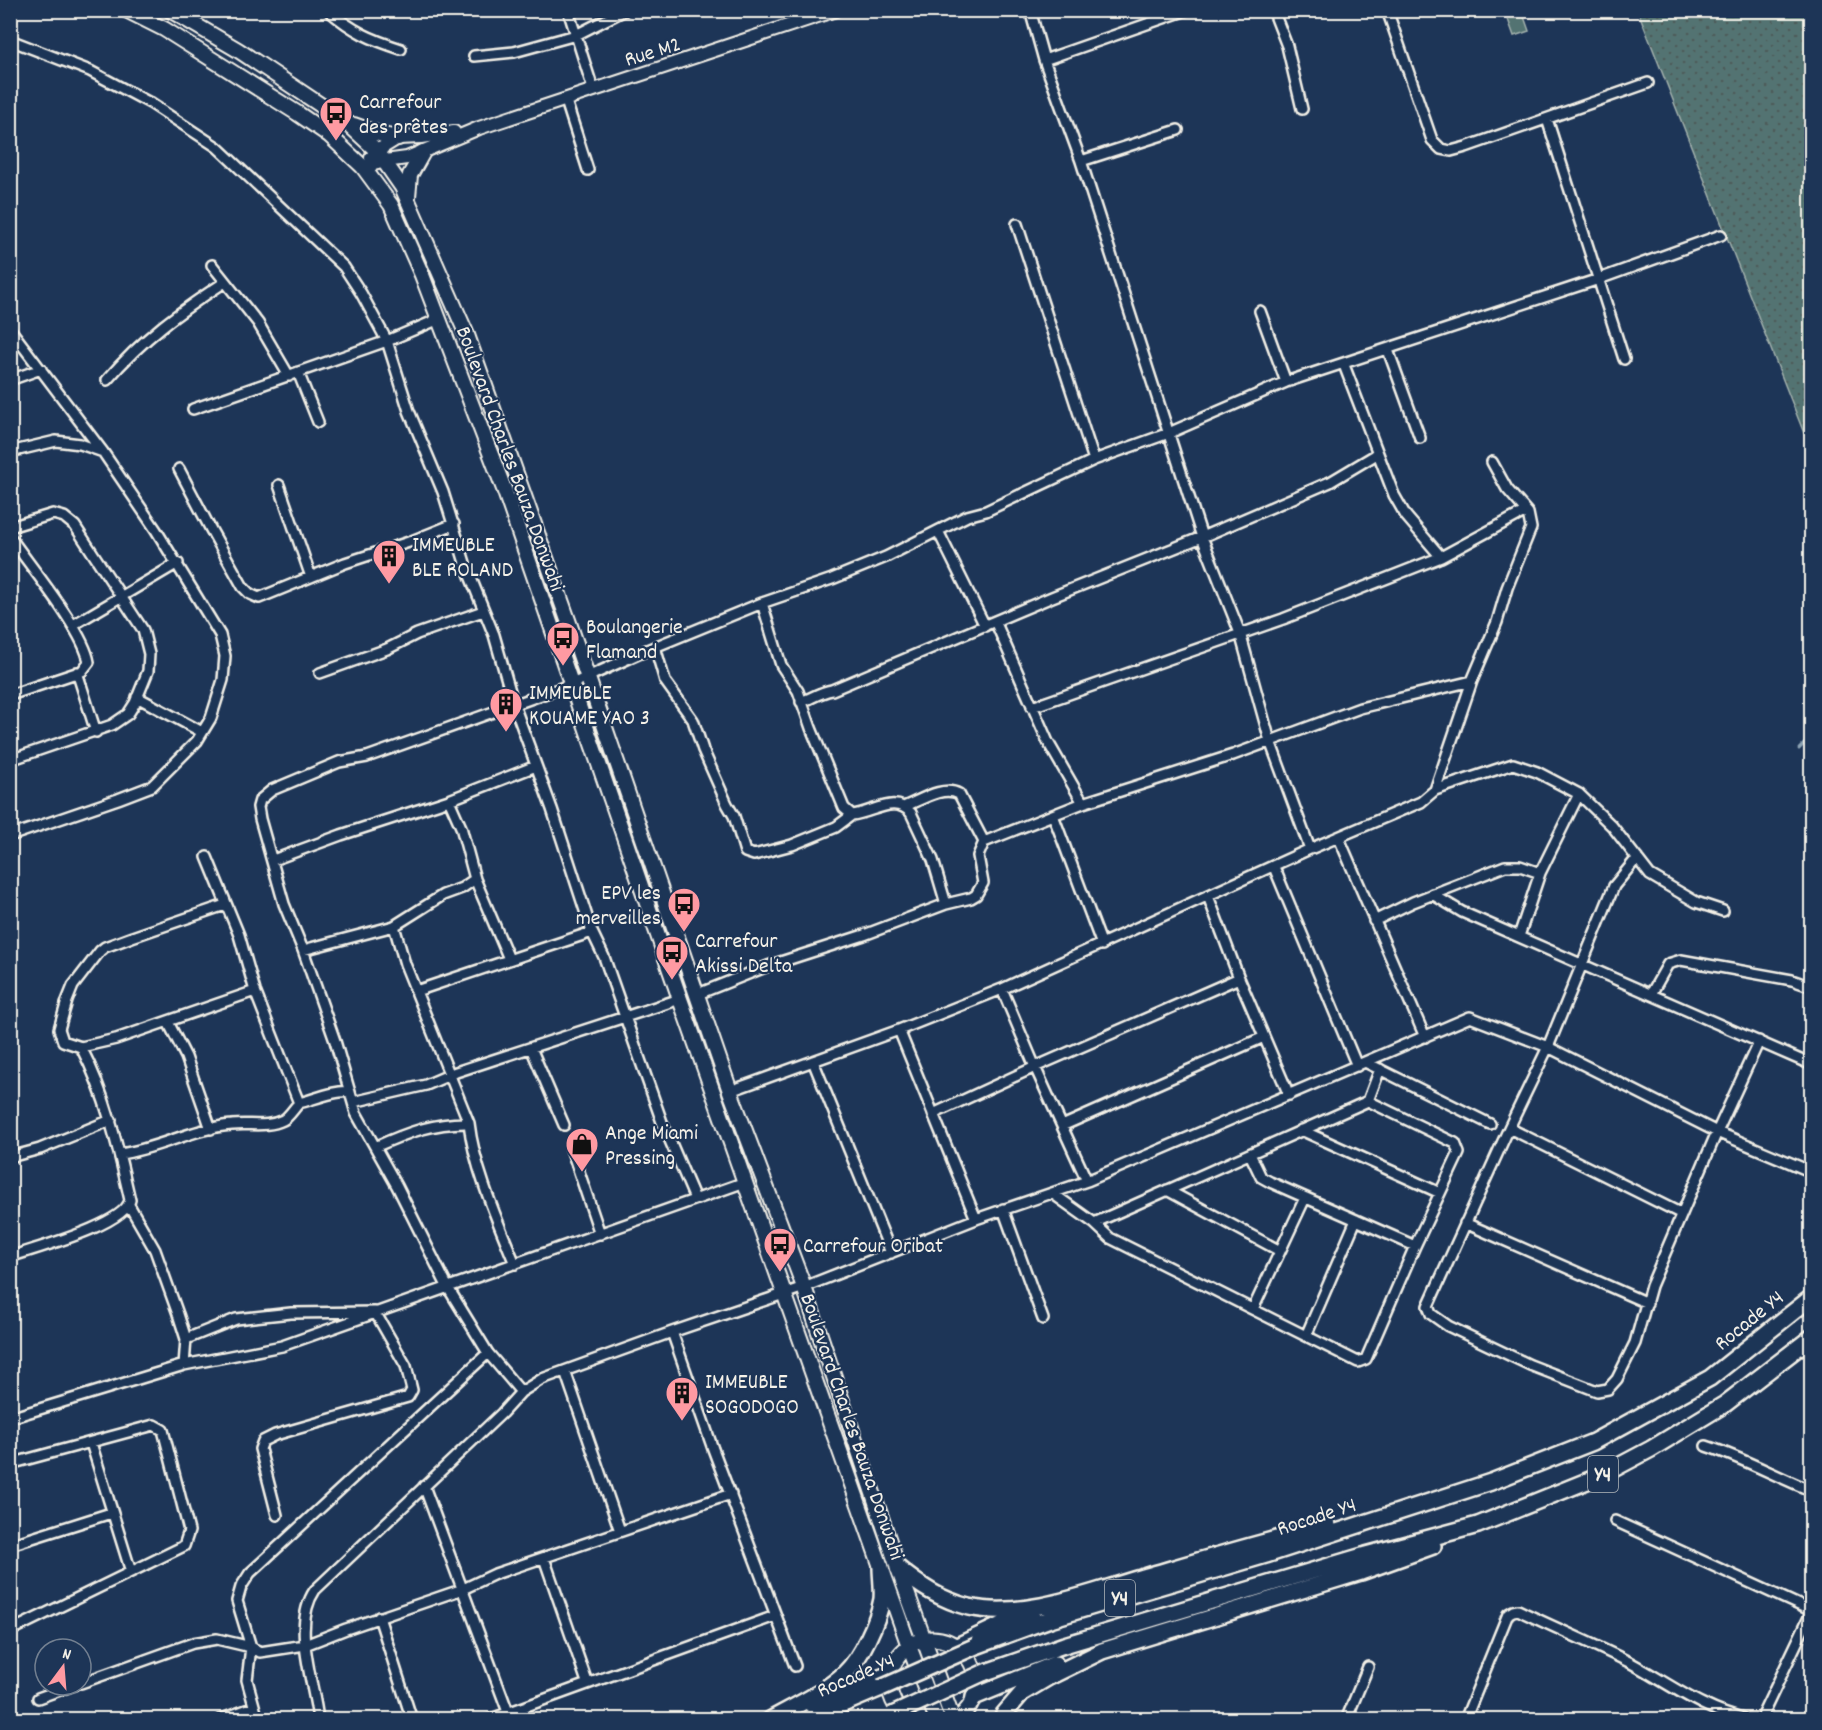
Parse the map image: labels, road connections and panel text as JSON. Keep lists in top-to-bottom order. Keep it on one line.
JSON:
{"streets":{"highway":["Rocade Y4","Y4"],"main road":["Boulevard Charles Bauza Donwahi"],"street":["Rue M2"]},"crossings":[["Rue M2","Boulevard Charles Bauza Donwahi"]],"places":{"bus stop":["Carrefour des prêtes","Boulangerie Flamand","EPV les merveilles","Carrefour Akissi Delta","Carrefour Oribat"],"building":["IMMEUBLE BLE ROLAND","IMMEUBLE KOUAME YAO 3","IMMEUBLE SOGODOGO"],"shop":["Ange Miami Pressing"]},"north":"top"}
